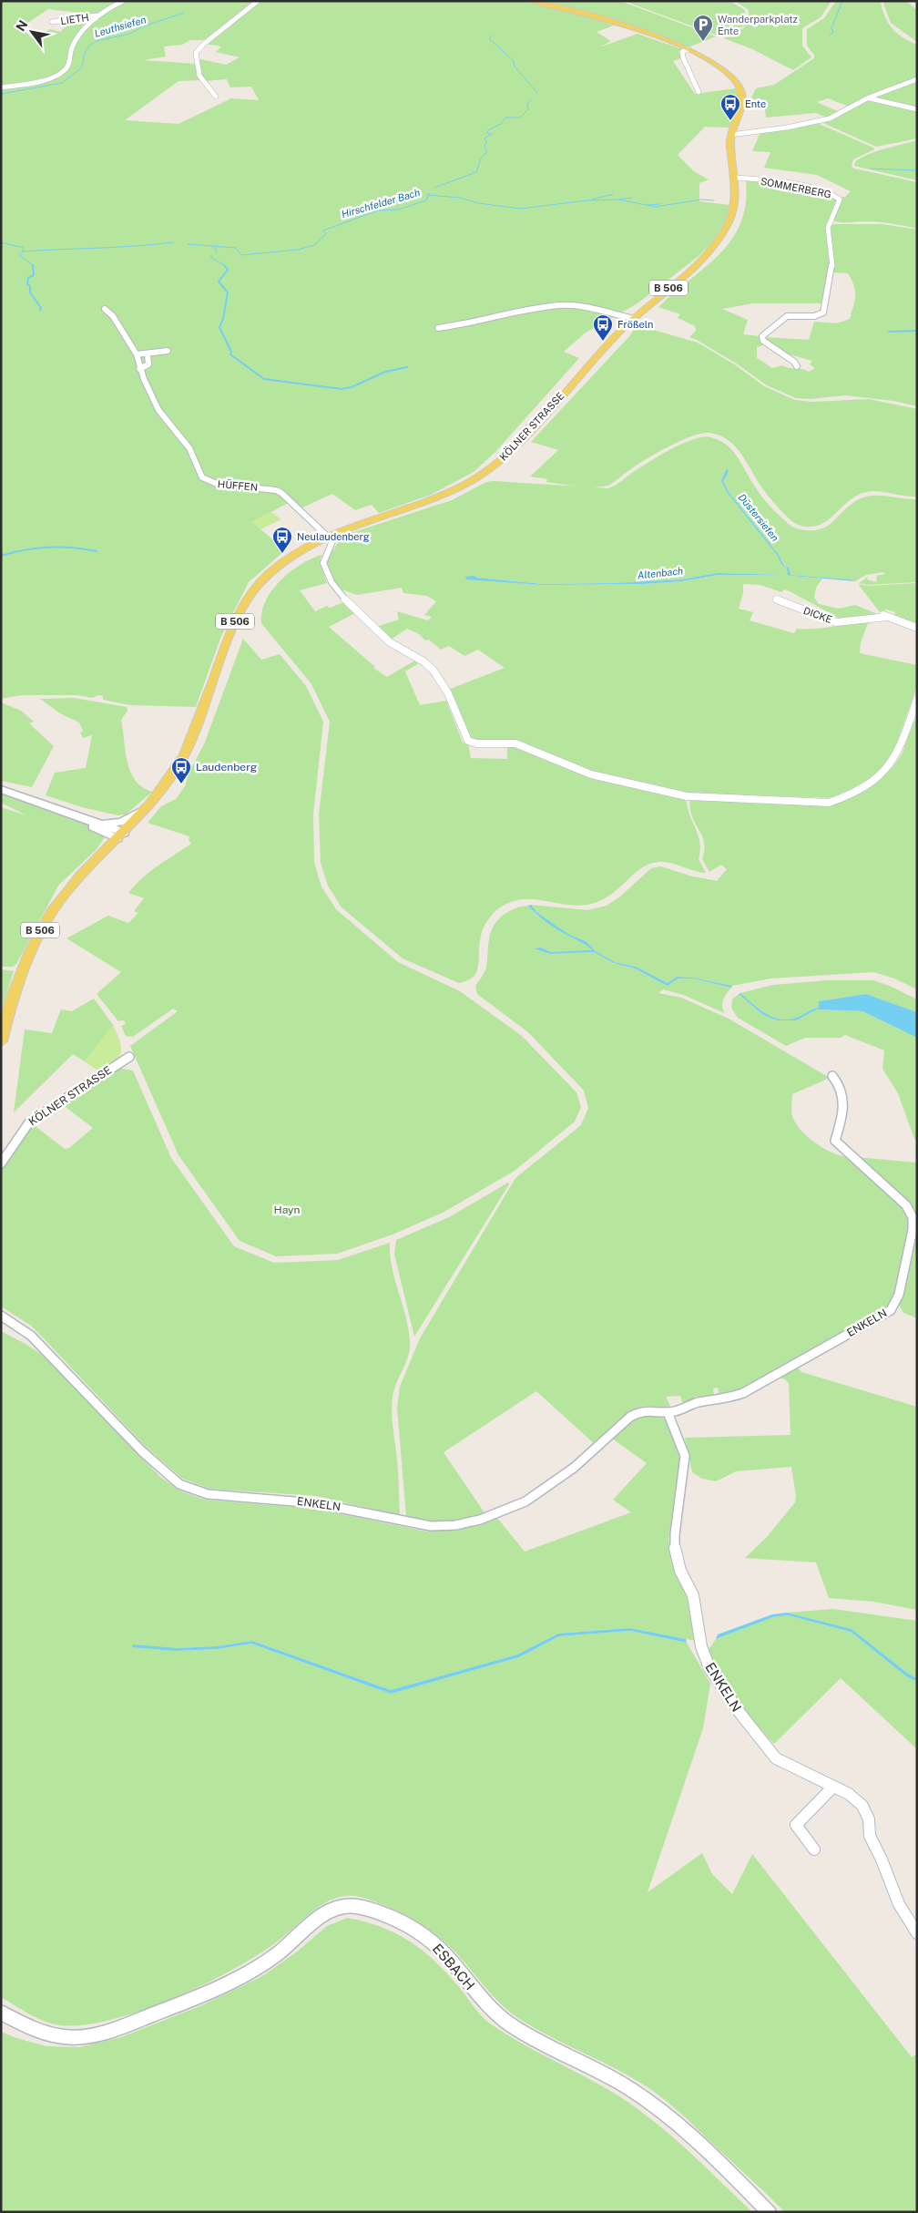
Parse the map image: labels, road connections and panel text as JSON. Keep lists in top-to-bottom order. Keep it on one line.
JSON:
{"streets":{"main road":["B 506","KÖLNER STRASSE"],"street":["LIETH","SOMMERBERG","HÜFFEN","DICKE","ENKELN","ESBACH"]},"crossings":[["SOMMERBERG","B 506"],["B 506","KÖLNER STRASSE"],["B 506","HÜFFEN"],["KÖLNER STRASSE","HÜFFEN"]],"water":["Leuthsiefen","Hirschfelder Bach","Düstersiefen","Altenbach"],"parks":["Hayn"],"places":{"parking":["Wanderparkplatz Ente"],"bus stop":["Ente","Frößeln","Neulaudenberg","Laudenberg"]},"north":"top left"}
